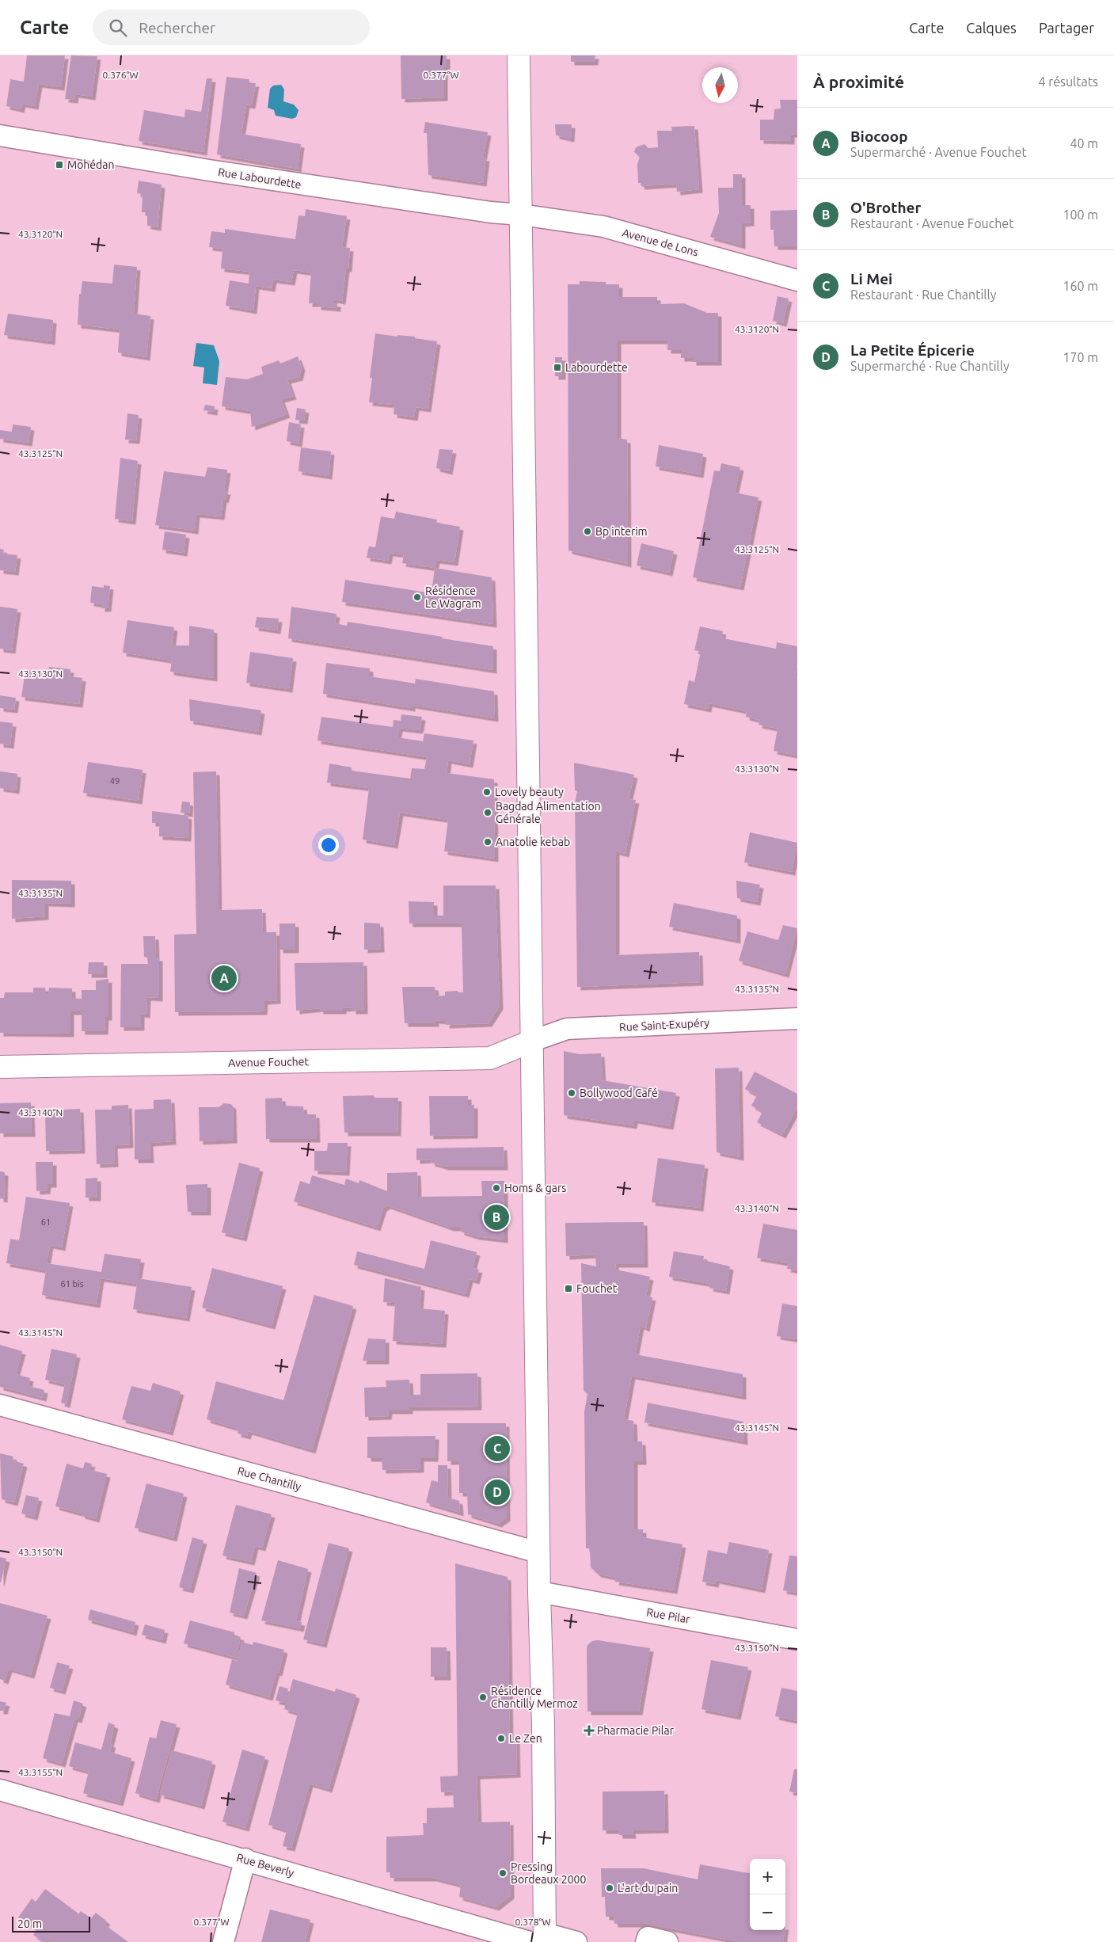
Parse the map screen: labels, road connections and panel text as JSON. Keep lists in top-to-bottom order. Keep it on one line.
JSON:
{"streets":{"main road":["Avenue Fouchet"],"street":["Rue Labourdette","Avenue de Lons","Rue Saint-Exupéry","Rue Chantilly","Rue Pilar","Rue Beverly"]},"crossings":[["Rue Labourdette","Avenue de Lons"],["Rue Saint-Exupéry","Avenue Fouchet"]],"places":{"transit":["Mohédan","Labourdette","Fouchet"],"other":["Bp interim","Résidence Le Wagram","Lovely beauty","Bagdad Alimentation Générale","Anatolie kebab","Bollywood Café","Homs & gars","Résidence Chantilly Mermoz","Le Zen","Pressing Bordeaux 2000","L'art du pain"],"health":["Pharmacie Pilar"]},"house_numbers":["49","61","61 bis"],"scale_bar":"20 m","north":"bottom","page":{"header":"Carte","search":"Rechercher","nav":["Carte","Calques","Partager"],"heading":["À proximité","4 résultats"],"list":[{"mark":"A","name":"Biocoop","note":"Supermarché · Avenue Fouchet","value":"40 m"},{"mark":"B","name":"O'Brother","note":"Restaurant · Avenue Fouchet","value":"100 m"},{"mark":"C","name":"Li Mei","note":"Restaurant · Rue Chantilly","value":"160 m"},{"mark":"D","name":"La Petite Épicerie","note":"Supermarché · Rue Chantilly","value":"170 m"}],"pins":["A","B","C","D"],"map_buttons":["+","−"],"scale":"20 m"},"coordinates":["0.376°W","0.377°W","43.3120°N","43.3125°N","43.3130°N","43.3135°N","43.3140°N","43.3145°N","43.3150°N","43.3155°N","0.378°W"]}
